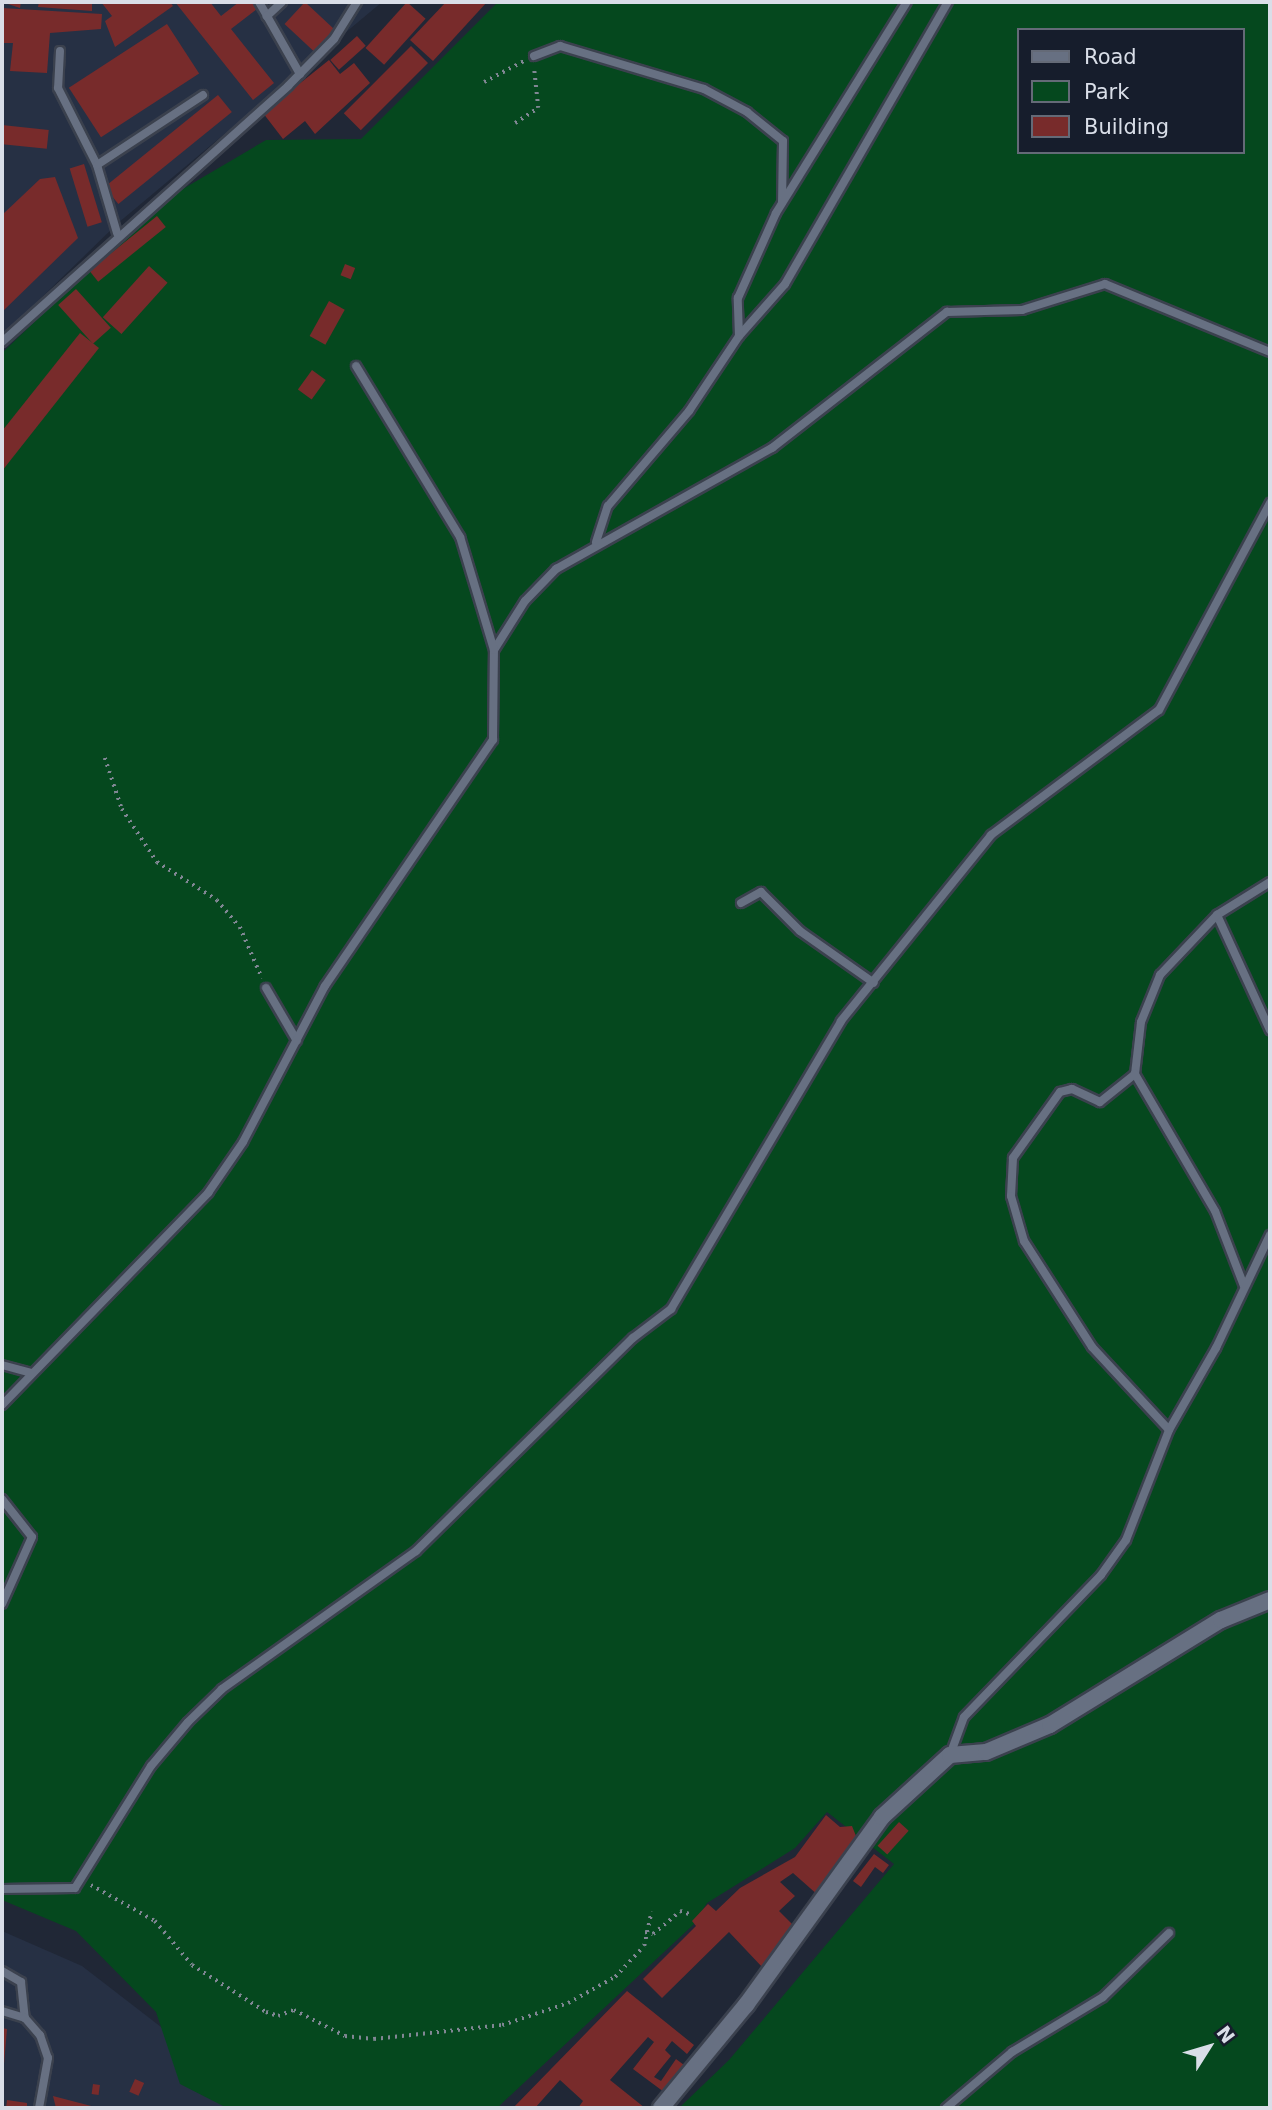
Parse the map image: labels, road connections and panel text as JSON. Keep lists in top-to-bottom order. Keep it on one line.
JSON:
{"legend":["Road","Park","Building"],"north":"top right"}
